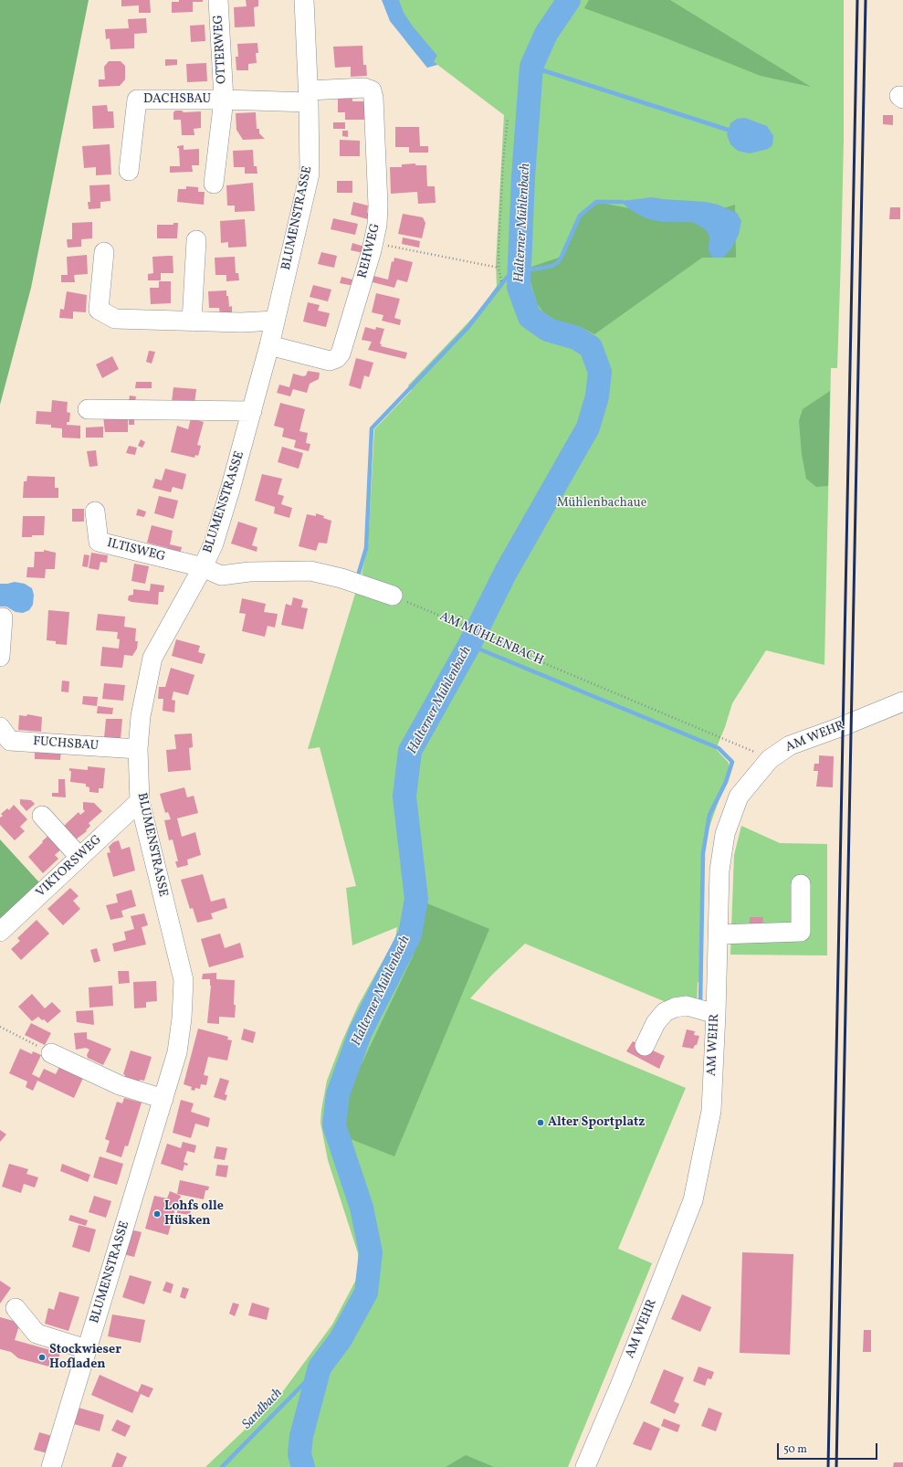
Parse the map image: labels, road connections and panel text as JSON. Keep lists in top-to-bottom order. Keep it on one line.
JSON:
{"streets":{"street":["OTTERWEG","DACHSBAU","BLUMENSTRASSE","REHWEG","ILTISWEG","AM WEHR","FUCHSBAU","VIKTORSWEG"],"path":["AM MÜHLENBACH"]},"crossings":[["OTTERWEG","DACHSBAU"],["DACHSBAU","BLUMENSTRASSE"],["DACHSBAU","REHWEG"],["BLUMENSTRASSE","REHWEG"],["BLUMENSTRASSE","ILTISWEG"],["BLUMENSTRASSE","FUCHSBAU"],["BLUMENSTRASSE","VIKTORSWEG"],["AM MÜHLENBACH","AM WEHR"]],"water":["Halterner Mühlenbach","Sandbach"],"parks":["Mühlenbachaue"],"places":["Alter Sportplatz","Lohfs olle Hüsken","Stockwieser Hofladen"],"scale_bar":"50 m"}
